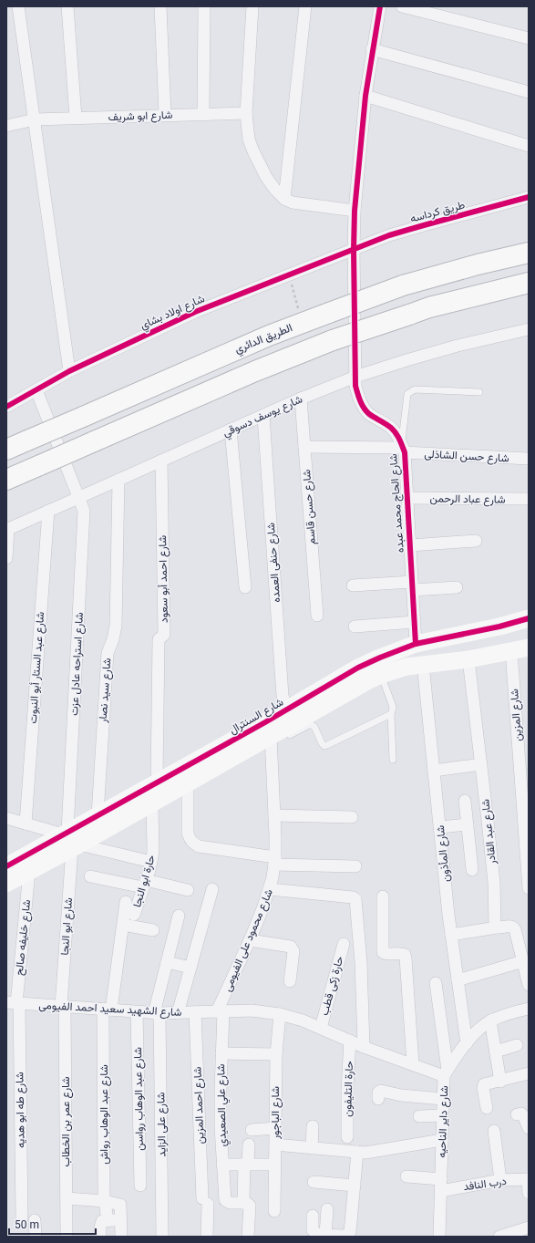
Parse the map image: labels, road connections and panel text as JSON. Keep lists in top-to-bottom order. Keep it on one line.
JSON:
{"streets":{"highway":["الطريق الدائري"],"street":["شارع ابو شريف","طريق كرداسه","شارع اولاد بشاي","شارع يوسف دسوقي","شارع حسن الشاذلى","شارع عباد الرحمن","شارع الحاج محمد عبده","شارع حسن قاسم","شارع حنفى العمده","شارع احمد أبو سعود","شارع استراحه عادل عزت","شارع عبد الستار أبو النبوت","شارع سيد نصار","شارع المزين","شارع السنترال","شارع عبد القادر","شارع المأذون","حارة ابو النجا","شارع ابو النجا","شارع خليفه صالح","شارع محمود على الفيومى","حارة زكى قطب","شارع الشهيد سعيد احمد الفيومى","حارة التليفون","شارع عبد الوهاب رواسن","شارع احمد المزين","شارع علي الصعيدي","شارع طه ابو هديه","شارع الباجور","شارع عبد الوهاب رواش","شارع عمر بن الخطاب","شارع داير الناحيه","شارع على الزايد","درب النافد"]},"crossings":[["طريق كرداسه","شارع اولاد بشاي"],["طريق كرداسه","شارع الحاج محمد عبده"],["شارع اولاد بشاي","شارع الحاج محمد عبده"],["شارع اولاد بشاي","شارع استراحه عادل عزت"],["شارع يوسف دسوقي","شارع الحاج محمد عبده"],["شارع يوسف دسوقي","شارع حسن قاسم"],["شارع يوسف دسوقي","شارع حنفى العمده"],["شارع يوسف دسوقي","شارع احمد أبو سعود"],["شارع يوسف دسوقي","شارع استراحه عادل عزت"],["شارع يوسف دسوقي","شارع عبد الستار أبو النبوت"],["شارع يوسف دسوقي","شارع سيد نصار"],["شارع حسن الشاذلى","شارع الحاج محمد عبده"],["شارع حسن الشاذلى","شارع حسن قاسم"],["شارع عباد الرحمن","شارع الحاج محمد عبده"],["شارع الحاج محمد عبده","شارع السنترال"],["شارع حنفى العمده","شارع السنترال"],["شارع احمد أبو سعود","شارع السنترال"],["شارع استراحه عادل عزت","شارع السنترال"],["شارع استراحه عادل عزت","شارع ابو النجا"],["شارع سيد نصار","شارع السنترال"],["شارع المزين","شارع السنترال"],["شارع السنترال","شارع عبد القادر"],["شارع السنترال","شارع المأذون"],["شارع السنترال","حارة ابو النجا"],["شارع السنترال","شارع ابو النجا"],["شارع السنترال","شارع خليفه صالح"],["شارع السنترال","شارع محمود على الفيومى"],["شارع المأذون","شارع داير الناحيه"],["شارع ابو النجا","شارع الشهيد سعيد احمد الفيومى"],["شارع ابو النجا","شارع عمر بن الخطاب"],["شارع خليفه صالح","شارع الشهيد سعيد احمد الفيومى"],["شارع خليفه صالح","شارع طه ابو هديه"],["شارع محمود على الفيومى","شارع الشهيد سعيد احمد الفيومى"],["شارع محمود على الفيومى","شارع علي الصعيدي"],["حارة زكى قطب","شارع الشهيد سعيد احمد الفيومى"],["شارع الشهيد سعيد احمد الفيومى","حارة التليفون"],["شارع الشهيد سعيد احمد الفيومى","شارع عبد الوهاب رواسن"],["شارع الشهيد سعيد احمد الفيومى","شارع احمد المزين"],["شارع الشهيد سعيد احمد الفيومى","شارع علي الصعيدي"],["شارع الشهيد سعيد احمد الفيومى","شارع طه ابو هديه"],["شارع الشهيد سعيد احمد الفيومى","شارع الباجور"],["شارع الشهيد سعيد احمد الفيومى","شارع عبد الوهاب رواش"],["شارع الشهيد سعيد احمد الفيومى","شارع عمر بن الخطاب"],["شارع الشهيد سعيد احمد الفيومى","شارع داير الناحيه"],["شارع الشهيد سعيد احمد الفيومى","شارع على الزايد"],["شارع داير الناحيه","درب النافد"]],"scale_bar":"50 m"}
